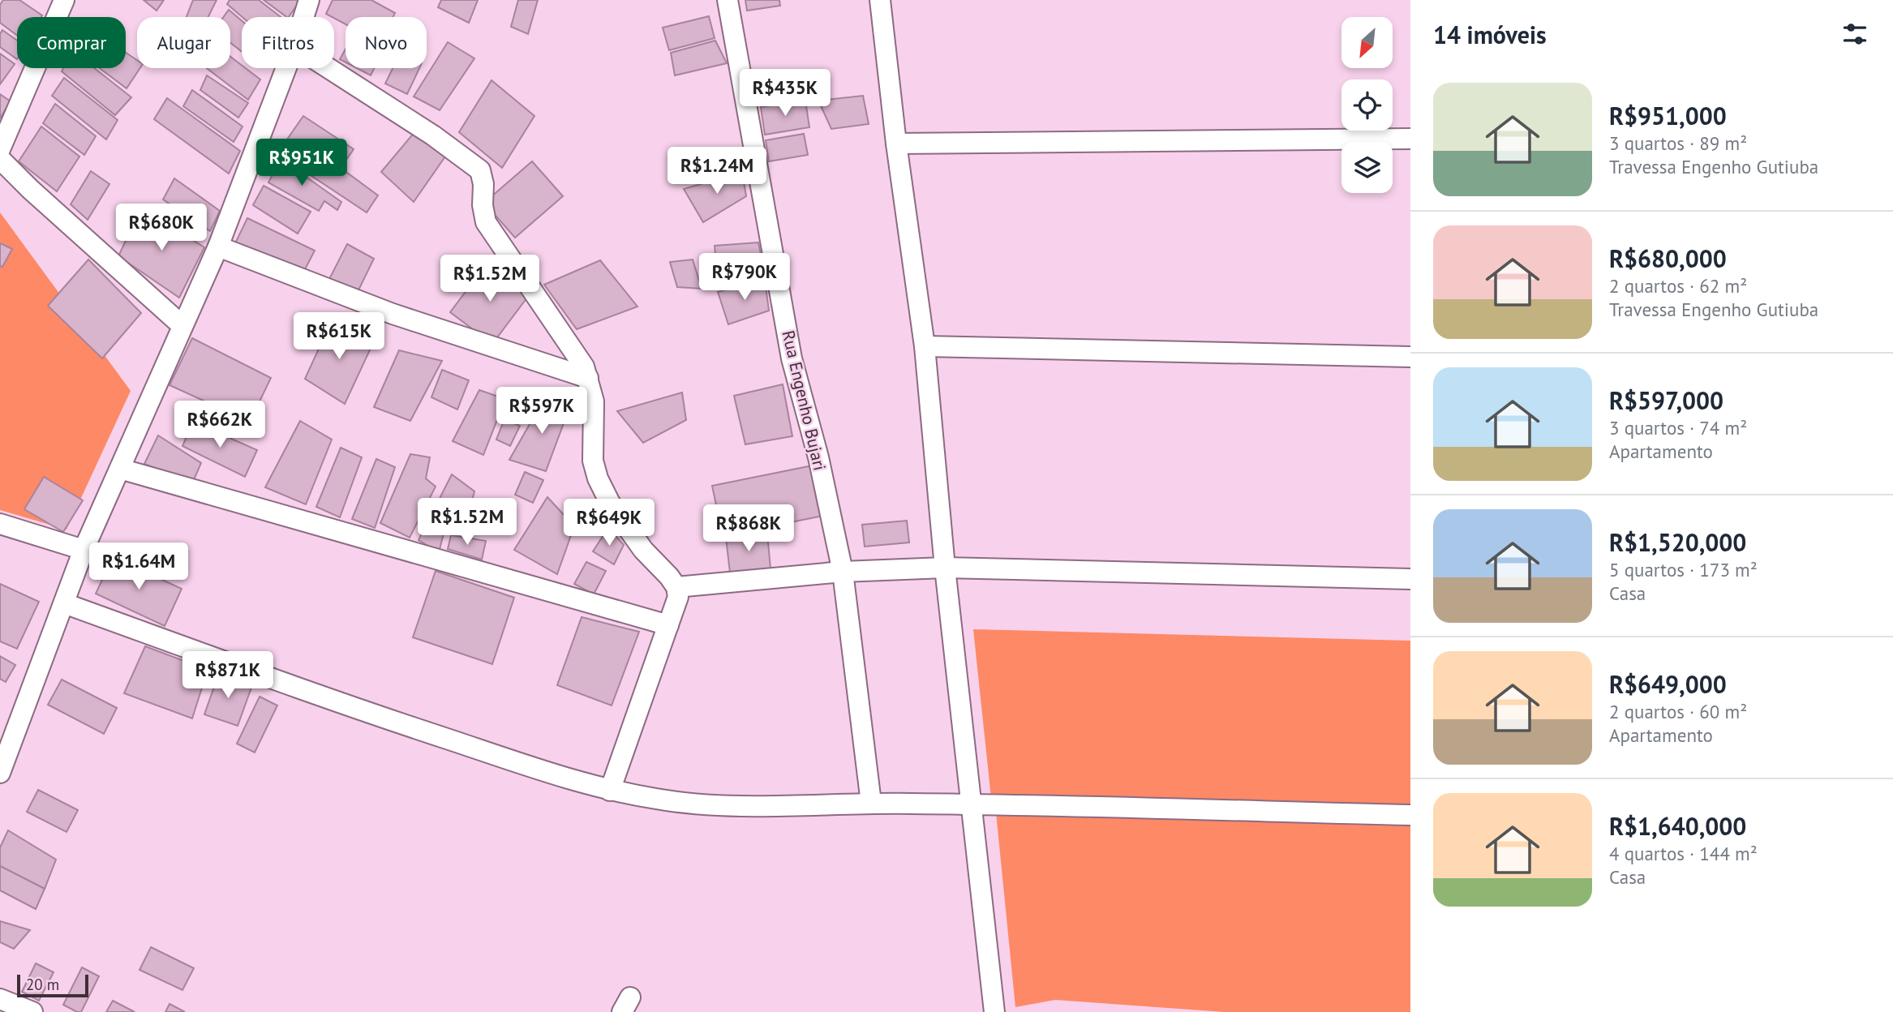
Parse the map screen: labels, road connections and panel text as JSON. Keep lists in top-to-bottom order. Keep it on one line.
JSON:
{"streets":{"street":["Rua Engenho Bujari"]},"scale_bar":"20 m","north":"bottom left","page":{"heading":"14 imóveis","chip":["Comprar","Alugar","Filtros","Novo"],"list":[{"name":"R$951,000","note":"3 quartos · 89 m² · Travessa Engenho Gutiuba"},{"name":"R$680,000","note":"2 quartos · 62 m² · Travessa Engenho Gutiuba"},{"name":"R$597,000","note":"3 quartos · 74 m² · Apartamento"},{"name":"R$1,520,000","note":"5 quartos · 173 m² · Casa"},{"name":"R$649,000","note":"2 quartos · 60 m² · Apartamento"},{"name":"R$1,640,000","note":"4 quartos · 144 m² · Casa"}],"price":["R$435K","R$951K","R$1.24M","R$680K","R$790K","R$1.52M","R$615K","R$597K","R$662K","R$1.52M","R$649K","R$868K","R$1.64M","R$871K"],"scale":"20 m"}}
